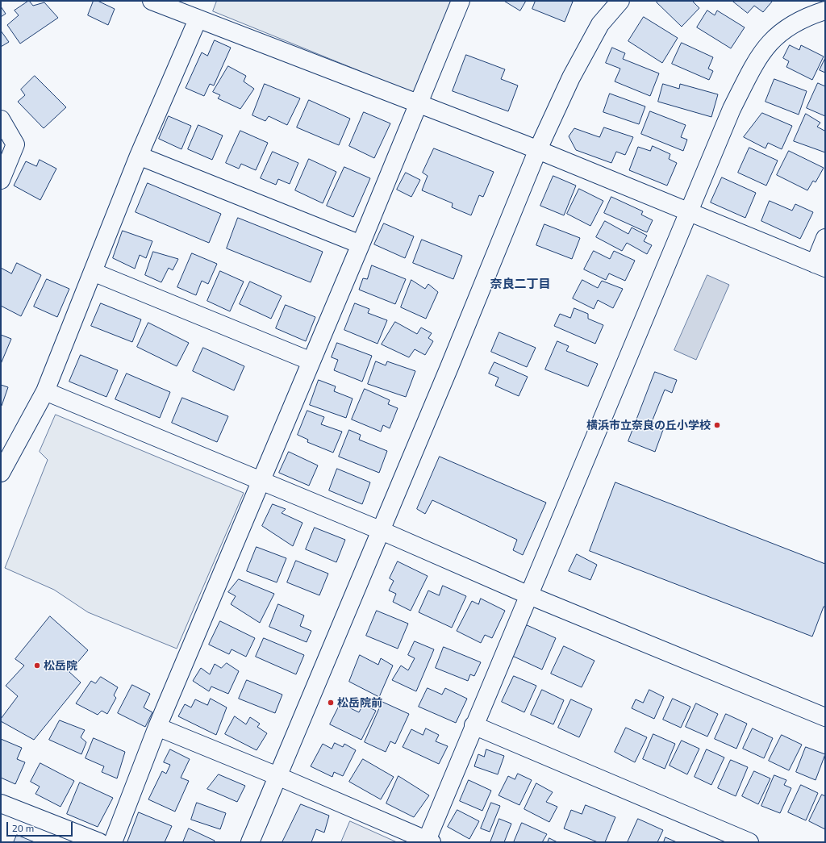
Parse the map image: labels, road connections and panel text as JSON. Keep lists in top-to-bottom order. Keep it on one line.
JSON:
{"districts":["奈良二丁目"],"places":["横浜市立奈良の丘小学校","松岳院","松岳院前"],"scale_bar":"20 m"}
